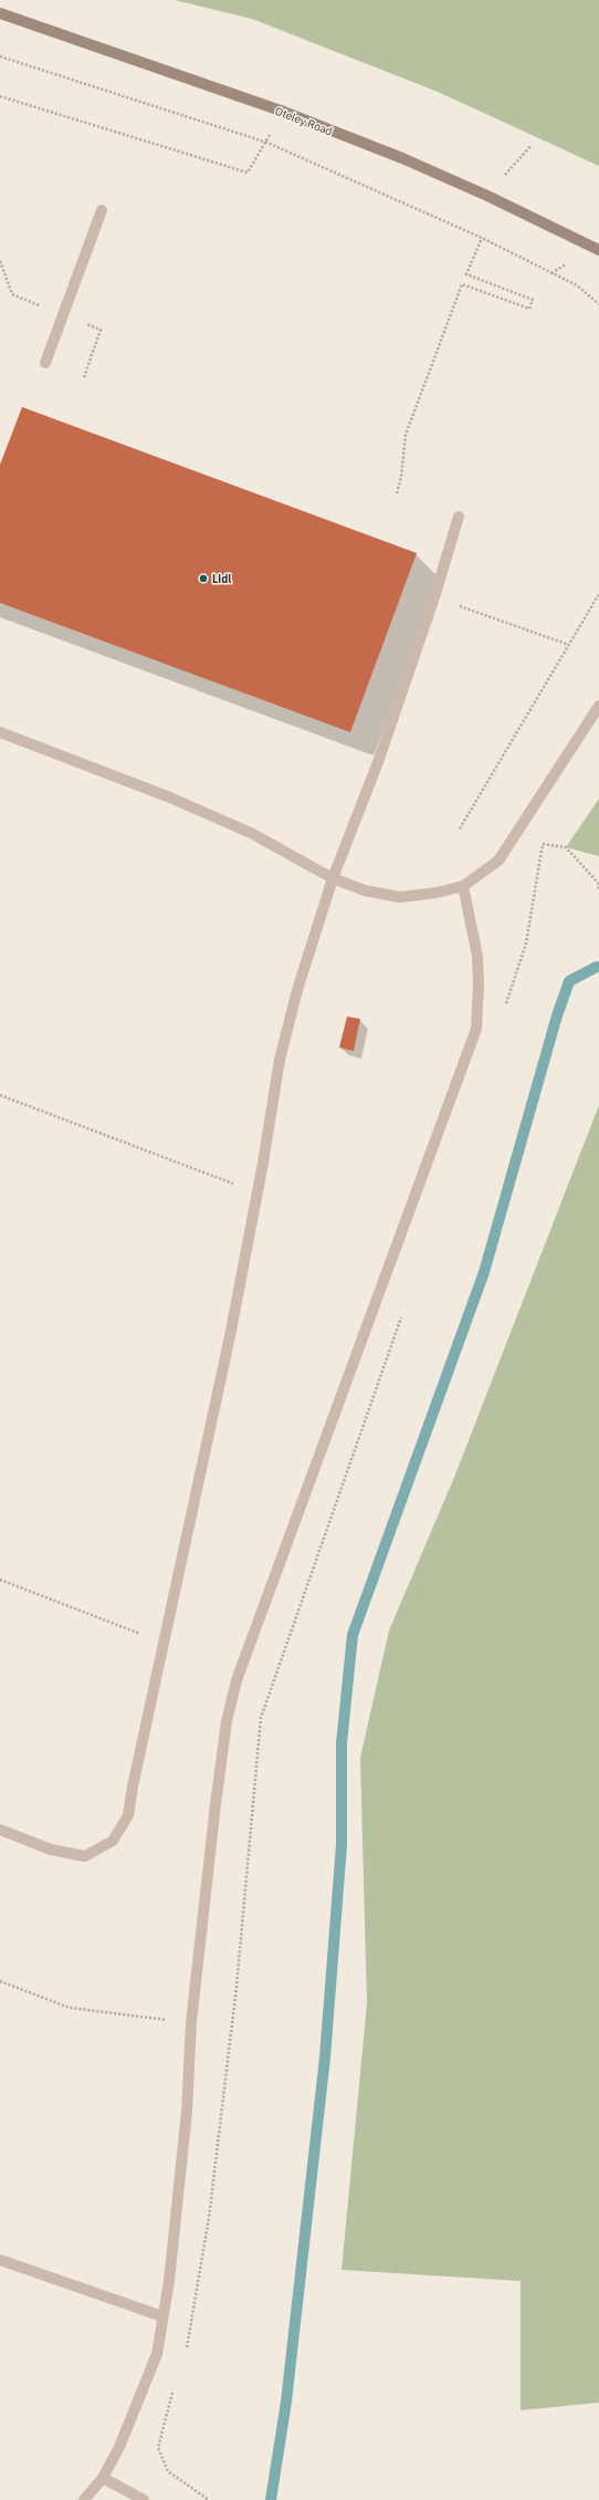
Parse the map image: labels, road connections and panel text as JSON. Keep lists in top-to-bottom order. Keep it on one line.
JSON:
{"streets":{"main road":["Oteley Road"]},"places":["Lidl"]}
